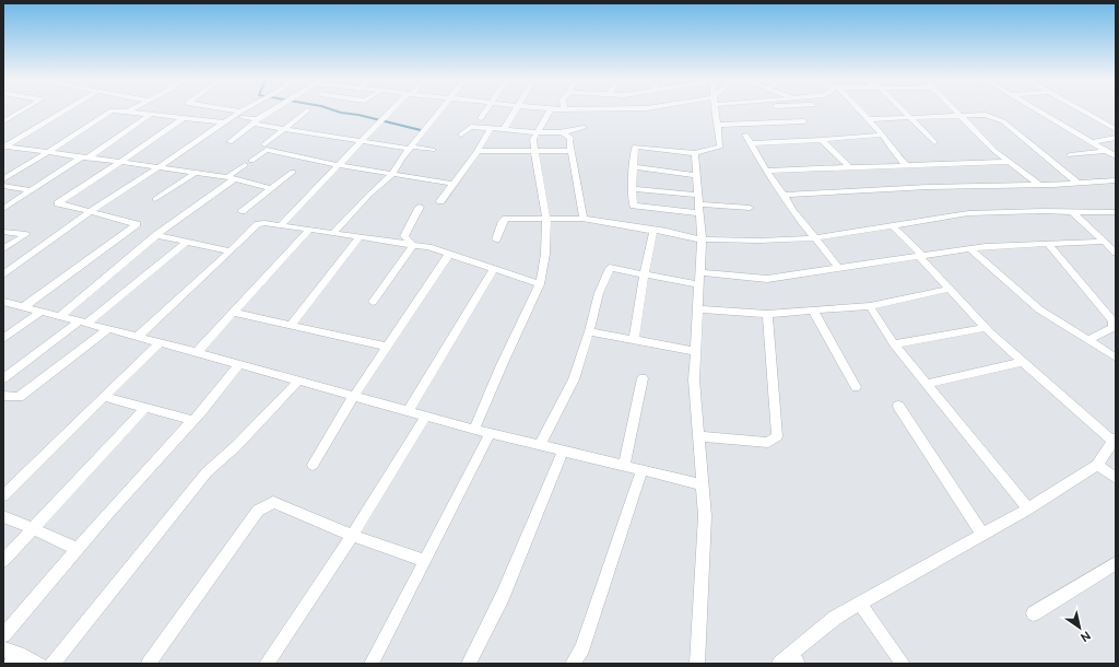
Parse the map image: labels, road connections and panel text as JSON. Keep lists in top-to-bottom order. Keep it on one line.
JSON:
{"north":"bottom right"}
